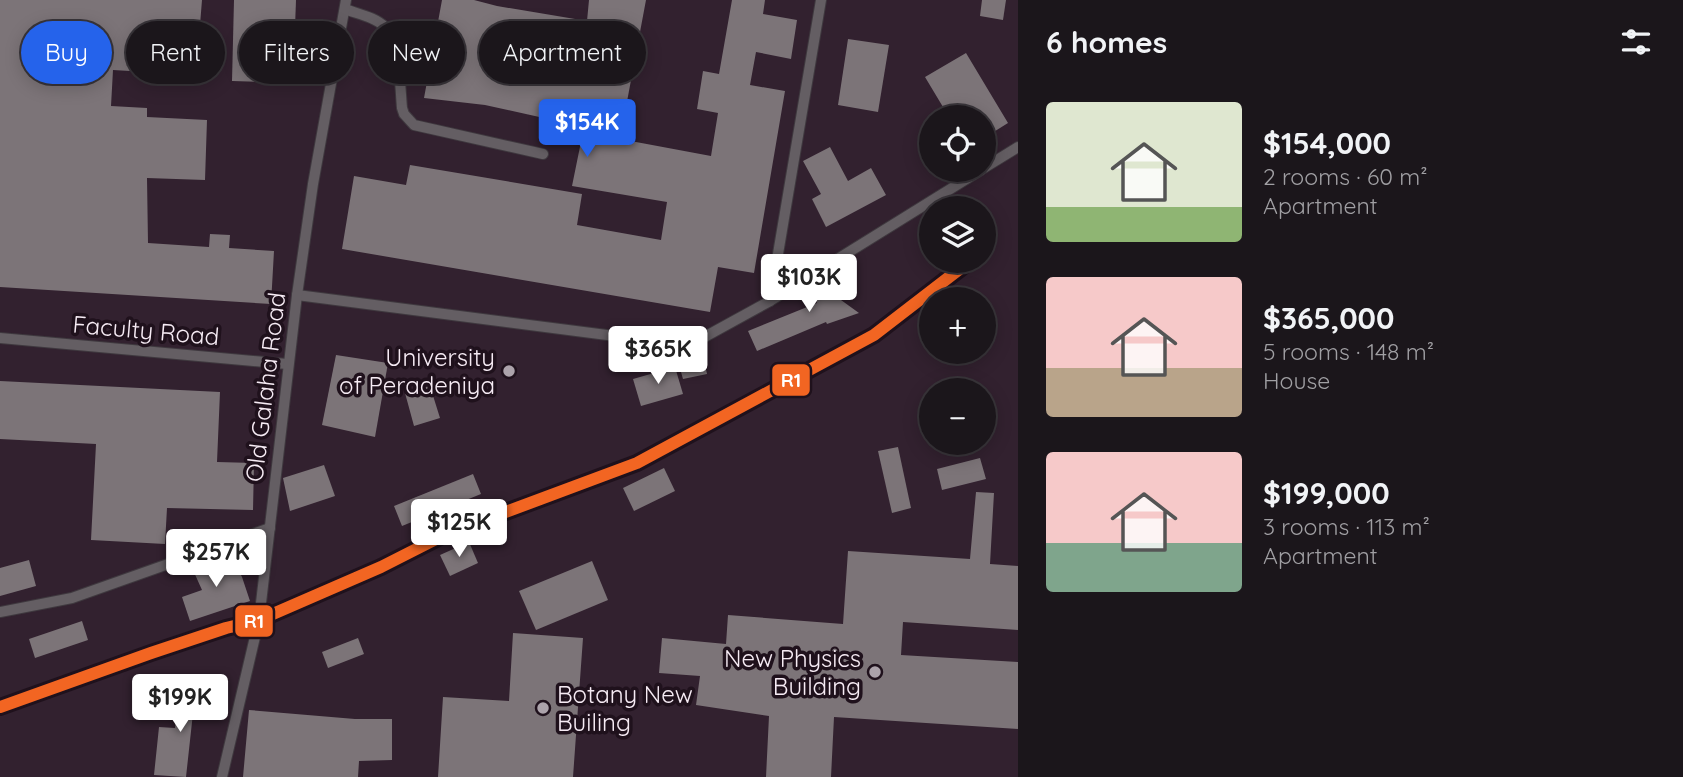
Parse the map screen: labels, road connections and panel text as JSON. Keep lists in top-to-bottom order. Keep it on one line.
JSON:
{"streets":{"lane":["Faculty Road","Old Galaha Road"]},"crossings":[["Faculty Road","Old Galaha Road"]],"places":["University of Peradeniya","New Physics Building","Botany New Builing"],"lines":["transit line R1"],"page":{"heading":"6 homes","chip":["Buy","Rent","Filters","New","Apartment"],"list":[{"name":"$154,000","note":"2 rooms · 60 m² · Apartment"},{"name":"$365,000","note":"5 rooms · 148 m² · House"},{"name":"$199,000","note":"3 rooms · 113 m² · Apartment"}],"price":["$154K","$103K","$365K","$125K","$257K","$199K"],"map_buttons":["+","−"]}}
